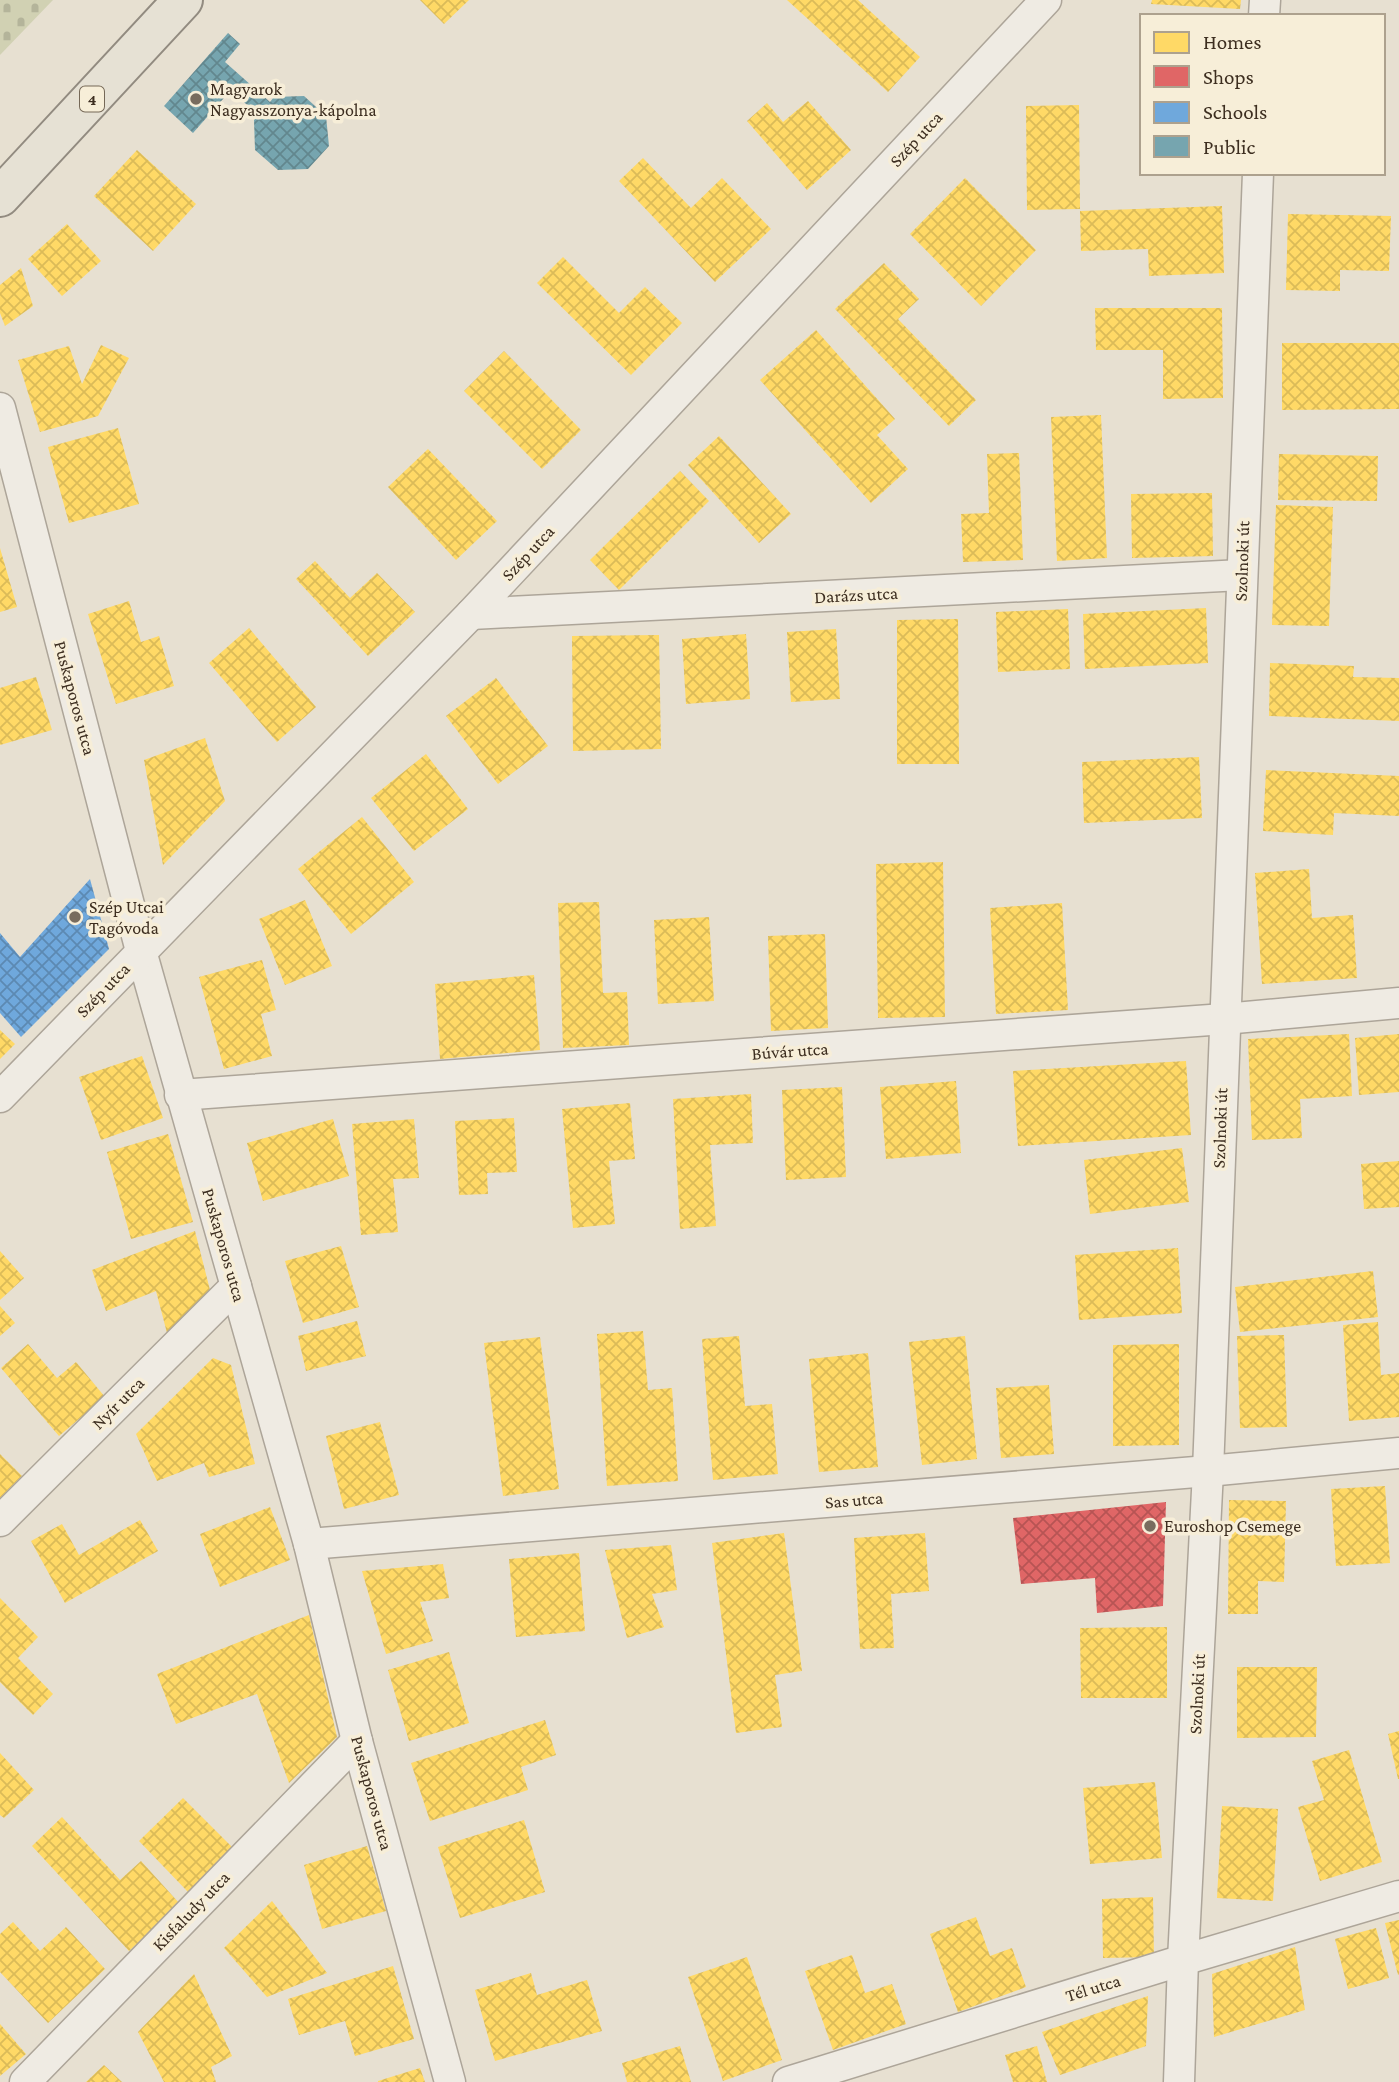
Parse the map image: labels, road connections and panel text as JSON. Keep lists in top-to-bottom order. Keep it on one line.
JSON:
{"streets":{"main road":["4"],"street":["Szép utca","Szolnoki út","Darázs utca","Puskaporos utca","Búvár utca","Nyír utca","Sas utca","Kisfaludy utca","Tél utca"]},"crossings":[["Szép utca","Darázs utca"],["Szép utca","Puskaporos utca"],["Szolnoki út","Darázs utca"],["Szolnoki út","Búvár utca"],["Szolnoki út","Sas utca"],["Szolnoki út","Tél utca"],["Puskaporos utca","Búvár utca"],["Puskaporos utca","Nyír utca"],["Puskaporos utca","Sas utca"],["Puskaporos utca","Kisfaludy utca"]],"places":["Magyarok Nagyasszonya-kápolna","Szép Utcai Tagóvoda","Euroshop Csemege"],"legend":["Homes","Shops","Schools","Public"]}
